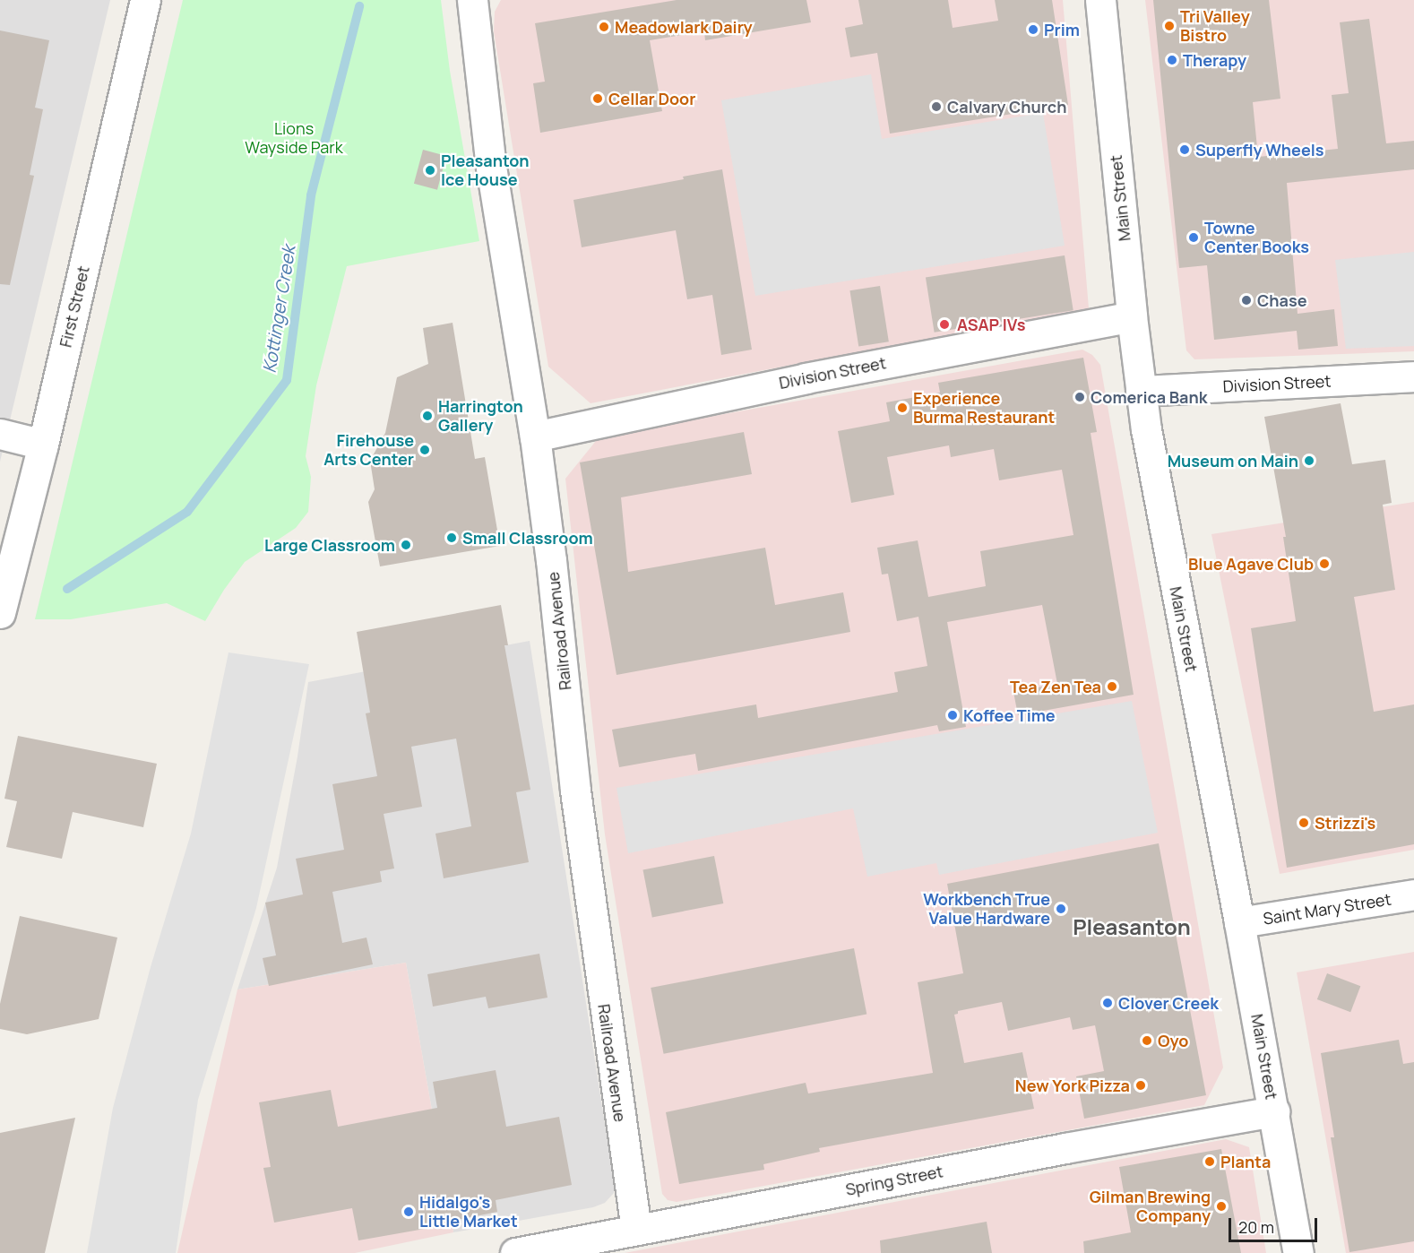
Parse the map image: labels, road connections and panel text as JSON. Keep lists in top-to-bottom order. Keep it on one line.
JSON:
{"streets":{"street":["Main Street","First Street","Division Street","Railroad Avenue","Saint Mary Street","Spring Street"]},"crossings":[["Main Street","Division Street"],["Main Street","Saint Mary Street"],["Main Street","Spring Street"],["Division Street","Railroad Avenue"],["Railroad Avenue","Spring Street"]],"districts":["Pleasanton"],"water":["Kottinger Creek"],"parks":["Lions Wayside Park"],"places":["Tri Valley Bistro","Meadowlark Dairy","Prim","Therapy","Cellar Door","Calvary Church","Superfly Wheels","Pleasanton Ice House","Towne Center Books","Chase","ASAP IVs","Comerica Bank","Experience Burma Restaurant","Harrington Gallery","Firehouse Arts Center","Museum on Main","Small Classroom","Large Classroom","Blue Agave Club","Tea Zen Tea","Koffee Time","Strizzi's","Workbench True Value Hardware","Clover Creek","Oyo","New York Pizza","Planta","Gilman Brewing Company","Hidalgo's Little Market"],"scale_bar":"20 m"}
